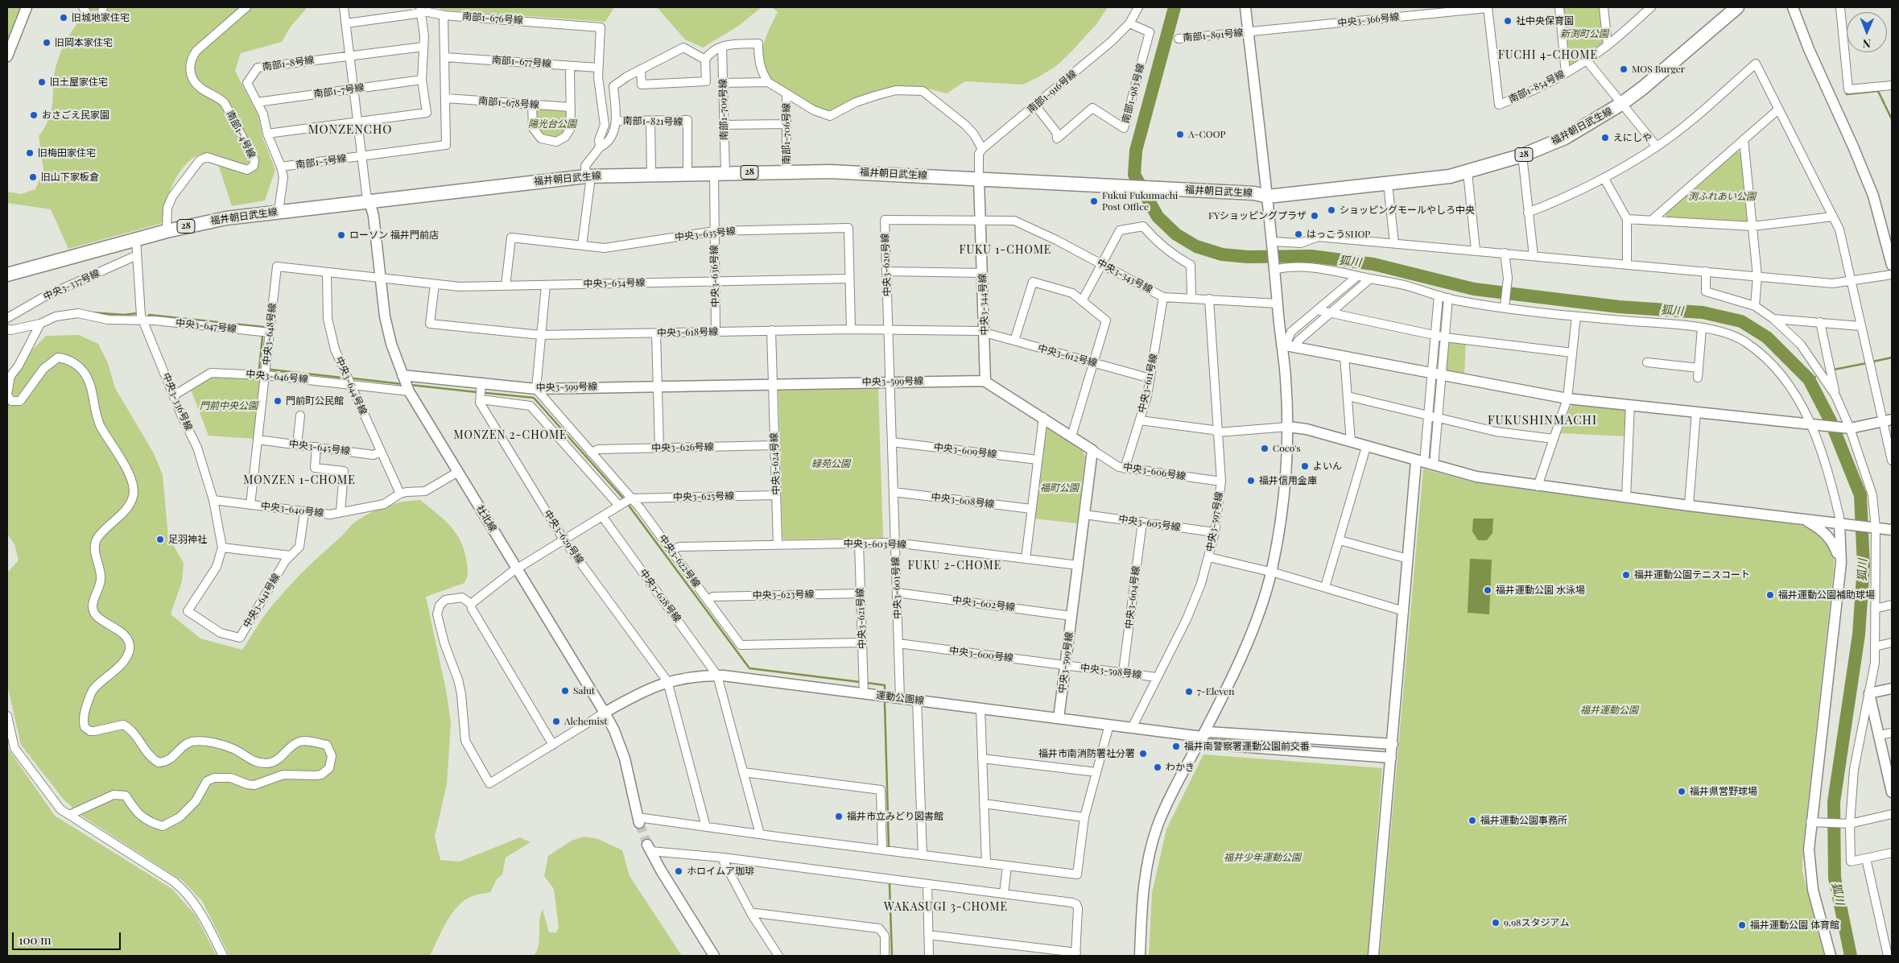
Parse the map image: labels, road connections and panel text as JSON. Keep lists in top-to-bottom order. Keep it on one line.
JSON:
{"streets":{"main road":["福井朝日武生線","28"],"street":["南部1-676号線","中央3-366号線","南部1-891号線","南部1-677号線","南部1-8号線","南部1-854号線","南部1-7号線","南部1-916号線","南部1-983号線","南部1-678号線","南部1-709号線","南部1-821号線","南部1-706号線","南部1-4号線","南部1-5号線","中央3-635号線","中央3-620号線","中央3-636号線","中央3-343号線","中央3-634号線","中央3-337号線","中央3-344号線","中央3-647号線","中央3-618号線","中央3-648号線","中央3-612号線","中央3-646号線","中央3-599号線","中央3-611号線","中央3-644号線","中央3-336号線","中央3-645号線","中央3-626号線","中央3-609号線","中央3-624号線","中央3-606号線","中央3-625号線","中央3-608号線","中央3-640号線","社北線","中央3-597号線","中央3-605号線","中央3-629号線","中央3-603号線","中央3-622号線","中央3-601号線","中央3-623号線","中央3-628号線","中央3-604号線","中央3-641号線","中央3-602号線","中央3-621号線","中央3-600号線","中央3-598号線","運動公園線"]},"crossings":[["南部1-676号線","南部1-677号線"],["南部1-676号線","福井朝日武生線"],["南部1-676号線","中央3-635号線"],["中央3-366号線","南部1-891号線"],["中央3-366号線","南部1-854号線"],["南部1-8号線","南部1-7号線"],["南部1-8号線","福井朝日武生線"],["南部1-8号線","南部1-5号線"],["南部1-916号線","南部1-983号線"],["南部1-709号線","福井朝日武生線"],["南部1-709号線","中央3-636号線"],["南部1-821号線","福井朝日武生線"],["福井朝日武生線","南部1-706号線"],["福井朝日武生線","南部1-4号線"],["福井朝日武生線","中央3-636号線"],["福井朝日武生線","中央3-344号線"],["福井朝日武生線","中央3-336号線"],["福井朝日武生線","社北線"],["中央3-635号線","中央3-636号線"],["中央3-635号線","中央3-634号線"],["中央3-635号線","中央3-618号線"],["中央3-620号線","中央3-343号線"],["中央3-620号線","中央3-344号線"],["中央3-620号線","中央3-618号線"],["中央3-620号線","中央3-599号線"],["中央3-620号線","中央3-601号線"],["中央3-636号線","中央3-634号線"],["中央3-636号線","中央3-618号線"],["中央3-343号線","中央3-344号線"],["中央3-343号線","中央3-611号線"],["中央3-343号線","中央3-597号線"],["中央3-634号線","中央3-618号線"],["中央3-634号線","中央3-648号線"],["中央3-634号線","社北線"],["中央3-337号線","中央3-336号線"],["中央3-344号線","中央3-618号線"],["中央3-344号線","中央3-612号線"],["中央3-344号線","中央3-599号線"],["中央3-647号線","中央3-648号線"],["中央3-647号線","中央3-336号線"],["中央3-618号線","中央3-612号線"],["中央3-618号線","中央3-624号線"],["中央3-648号線","中央3-646号線"],["中央3-648号線","中央3-644号線"],["中央3-648号線","中央3-645号線"],["中央3-648号線","中央3-640号線"],["中央3-648号線","社北線"],["中央3-612号線","中央3-611号線"],["中央3-646号線","中央3-599号線"],["中央3-646号線","中央3-644号線"],["中央3-646号線","中央3-336号線"],["中央3-646号線","社北線"],["中央3-599号線","中央3-624号線"],["中央3-599号線","中央3-606号線"],["中央3-599号線","社北線"],["中央3-599号線","中央3-605号線"],["中央3-599号線","中央3-603号線"],["中央3-599号線","中央3-622号線"],["中央3-599号線","中央3-601号線"],["中央3-599号線","中央3-602号線"],["中央3-599号線","中央3-600号線"],["中央3-599号線","中央3-598号線"],["中央3-599号線","運動公園線"],["中央3-611号線","中央3-606号線"],["中央3-644号線","中央3-645号線"],["中央3-644号線","中央3-640号線"],["中央3-336号線","中央3-640号線"],["中央3-336号線","中央3-641号線"],["中央3-626号線","中央3-624号線"],["中央3-626号線","中央3-622号線"],["中央3-609号線","中央3-601号線"],["中央3-624号線","中央3-625号線"],["中央3-624号線","中央3-603号線"],["中央3-606号線","中央3-597号線"],["中央3-625号線","中央3-622号線"],["中央3-608号線","中央3-601号線"],["中央3-640号線","社北線"],["中央3-640号線","中央3-641号線"],["社北線","運動公園線"],["中央3-597号線","中央3-605号線"],["中央3-597号線","中央3-598号線"],["中央3-597号線","運動公園線"],["中央3-605号線","中央3-604号線"],["中央3-629号線","運動公園線"],["中央3-603号線","中央3-622号線"],["中央3-603号線","中央3-601号線"],["中央3-603号線","中央3-621号線"],["中央3-622号線","中央3-623号線"],["中央3-622号線","中央3-621号線"],["中央3-601号線","中央3-602号線"],["中央3-601号線","中央3-600号線"],["中央3-601号線","運動公園線"],["中央3-623号線","中央3-621号線"],["中央3-628号線","運動公園線"],["中央3-604号線","中央3-598号線"],["中央3-621号線","運動公園線"],["中央3-600号線","中央3-598号線"]],"districts":["FUCHI 4-CHOME","MONZENCHO","FUKU 1-CHOME","FUKUSHINMACHI","MONZEN 2-CHOME","MONZEN 1-CHOME","FUKU 2-CHOME","WAKASUGI 3-CHOME"],"water":["狐川"],"parks":["新渕町公園","陽光台公園","渕ふれあい公園","門前中央公園","緑苑公園","福町公園","福井運動公園","福井少年運動公園"],"places":["旧城地家住宅","社中央保育園","旧岡本家住宅","MOS Burger","旧土屋家住宅","おさごえ民家園","A-COOP","えにしや","旧梅田家住宅","旧山下家板倉","Fukui Fukumachi Post Office","ショッピングモールやしろ中央","FYショッピングプラザ","はっこうSHOP","ローソン 福井門前店","門前町公民館","Coco's","よいん","福井信用金庫","足羽神社","福井運動公園テニスコート","福井運動公園 水泳場","福井運動公園補助球場","Salut","7-Eleven","Alchemist","福井南警察署運動公園前交番","福井市南消防署社分署","わかき","福井県営野球場","福井市立みどり図書館","福井運動公園事務所","ホロイムア珈琲","9.98スタジアム","福井運動公園 体育館"],"scale_bar":"100 m","north":"bottom"}
